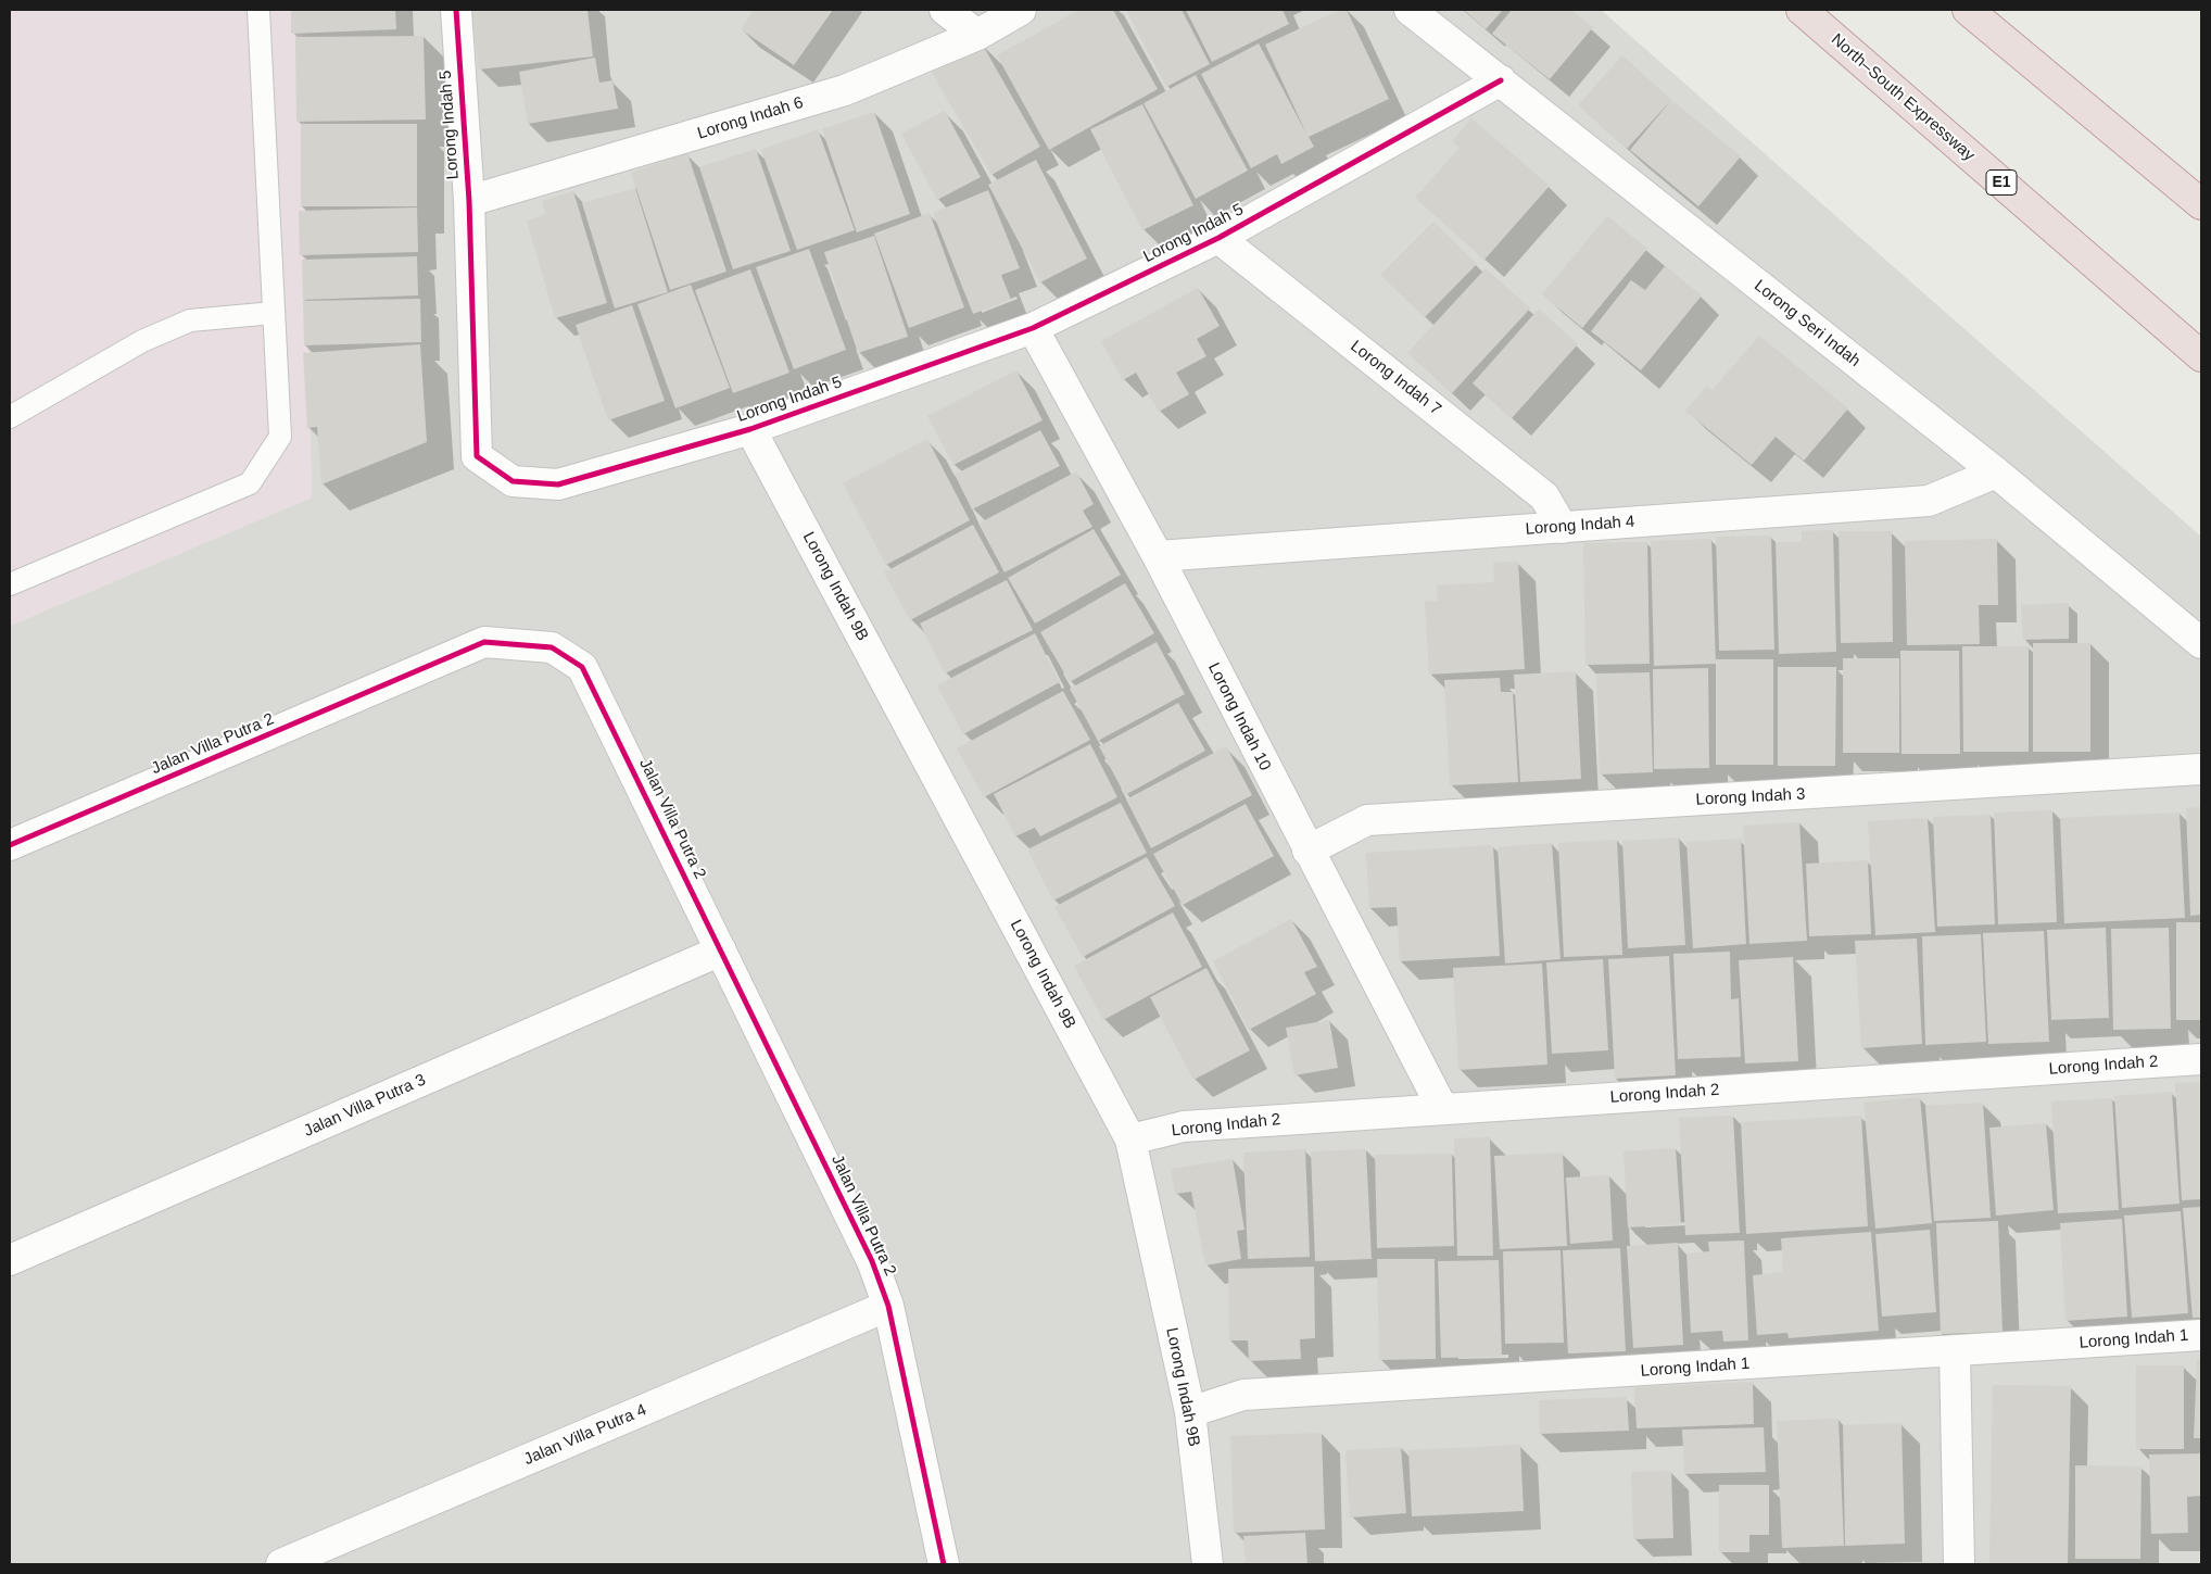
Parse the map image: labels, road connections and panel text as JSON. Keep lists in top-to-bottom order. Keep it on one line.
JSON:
{"streets":{"highway":["North–South Expressway","E1"],"street":["Lorong Indah 6","Lorong Indah 5","Lorong Seri Indah","Lorong Indah 7","Lorong Indah 4","Lorong Indah 9B","Lorong Indah 10","Jalan Villa Putra 2","Lorong Indah 3","Lorong Indah 2","Jalan Villa Putra 3","Lorong Indah 1","Jalan Villa Putra 4"]},"crossings":[["Lorong Indah 6","Lorong Indah 5"],["Lorong Indah 5","Lorong Seri Indah"],["Lorong Indah 5","Lorong Indah 7"],["Lorong Indah 5","Lorong Indah 9B"],["Lorong Indah 5","Lorong Indah 10"],["Lorong Seri Indah","Lorong Indah 4"],["Lorong Indah 7","Lorong Indah 4"],["Lorong Indah 4","Lorong Indah 10"],["Lorong Indah 9B","Lorong Indah 2"],["Lorong Indah 9B","Lorong Indah 1"],["Lorong Indah 10","Lorong Indah 3"],["Lorong Indah 10","Lorong Indah 2"],["Jalan Villa Putra 2","Jalan Villa Putra 3"],["Jalan Villa Putra 2","Jalan Villa Putra 4"]]}
